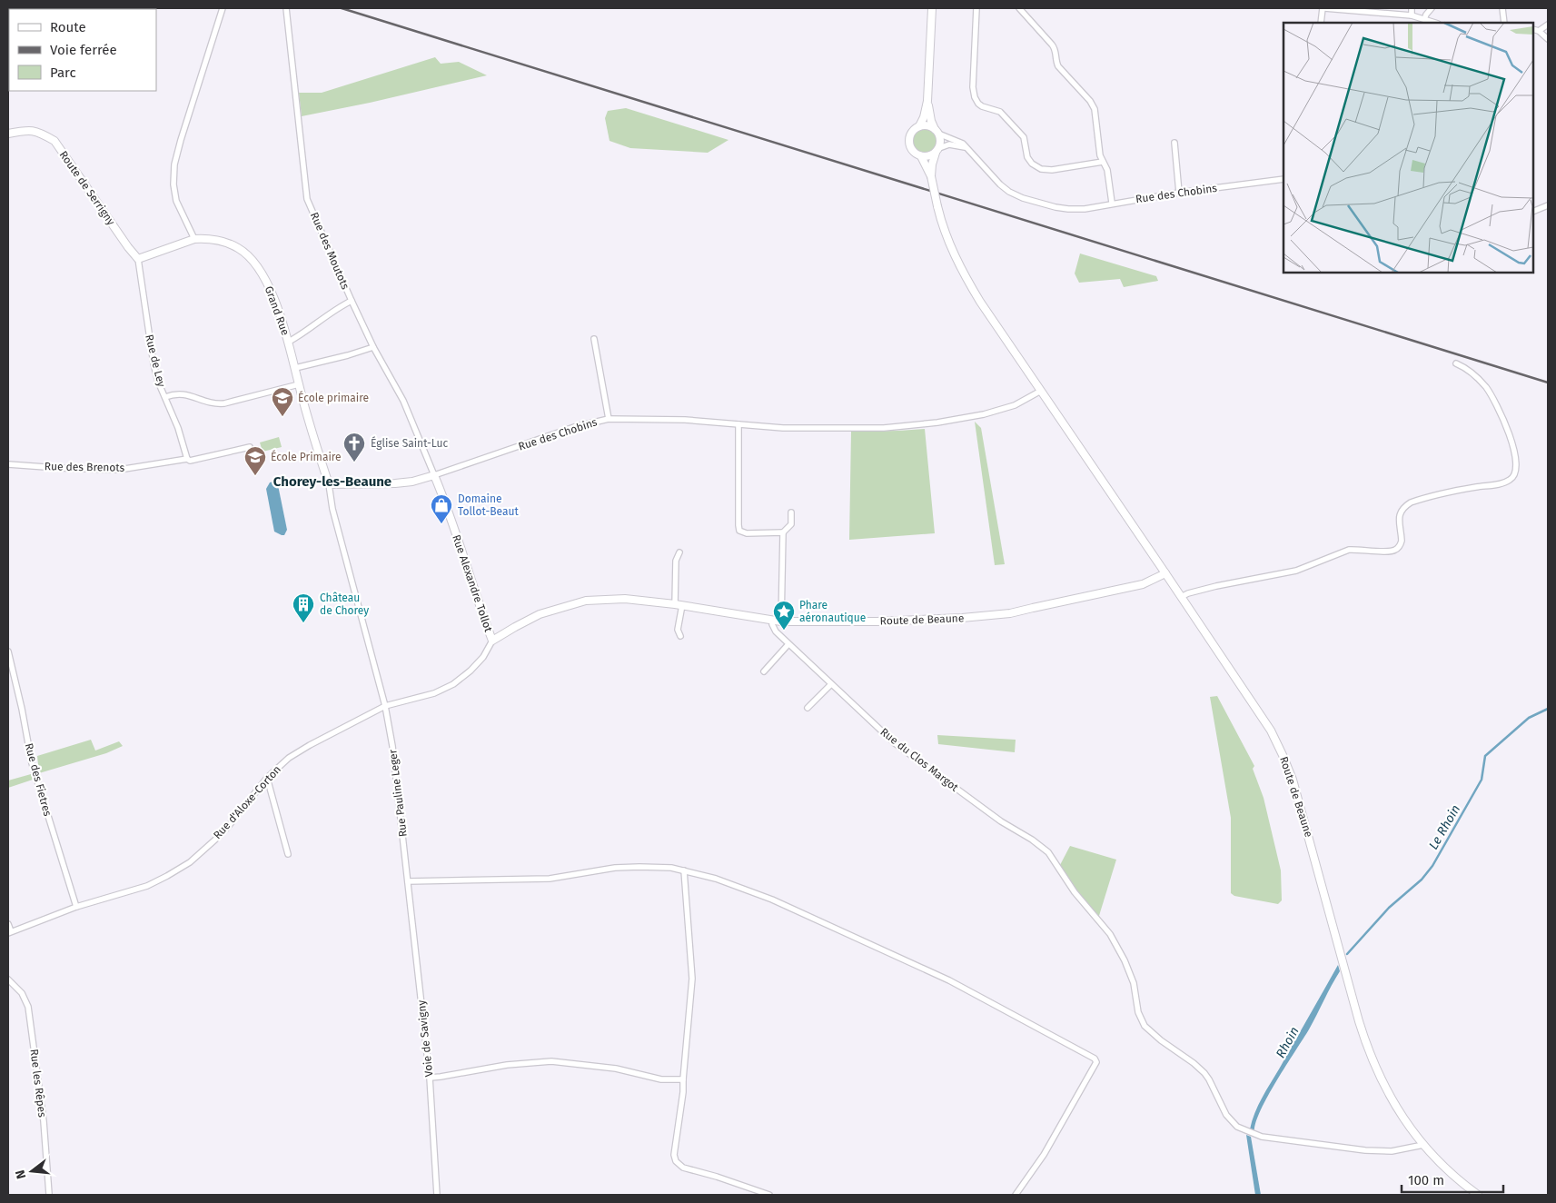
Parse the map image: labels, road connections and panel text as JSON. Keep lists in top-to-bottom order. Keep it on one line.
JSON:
{"streets":{"street":["Route de Serrigny","Rue des Chobins","Rue des Moutots","Grand Rue","Rue de Ley","Rue des Brenots","Rue Alexandre Tollot","Route de Beaune","Rue du Clos Margot","Rue des Fietres","Rue Pauline Leger","Rue d'Aloxe-Corton","Voie de Savigny","Rue les Rêpes"]},"crossings":[["Route de Serrigny","Grand Rue"],["Route de Serrigny","Rue de Ley"],["Rue des Chobins","Rue des Moutots"],["Rue des Chobins","Rue Alexandre Tollot"],["Rue des Chobins","Route de Beaune"],["Rue des Moutots","Rue Alexandre Tollot"],["Grand Rue","Rue de Ley"],["Grand Rue","Rue Pauline Leger"],["Rue de Ley","Rue des Brenots"],["Rue Alexandre Tollot","Route de Beaune"],["Rue Alexandre Tollot","Rue d'Aloxe-Corton"],["Route de Beaune","Rue du Clos Margot"],["Route de Beaune","Rue d'Aloxe-Corton"],["Rue des Fietres","Rue d'Aloxe-Corton"],["Rue Pauline Leger","Rue d'Aloxe-Corton"],["Rue Pauline Leger","Voie de Savigny"]],"districts":["Chorey-les-Beaune"],"water":["Le Rhoin","Rhoin"],"places":{"school or university":["École primaire","École Primaire"],"church":["Église Saint-Luc"],"shop":["Domaine Tollot-Beaut"],"building":["Château de Chorey"],"place":["Phare aéronautique"]},"legend":["Route","Voie ferrée","Parc"],"scale_bar":"100 m","north":"left"}
